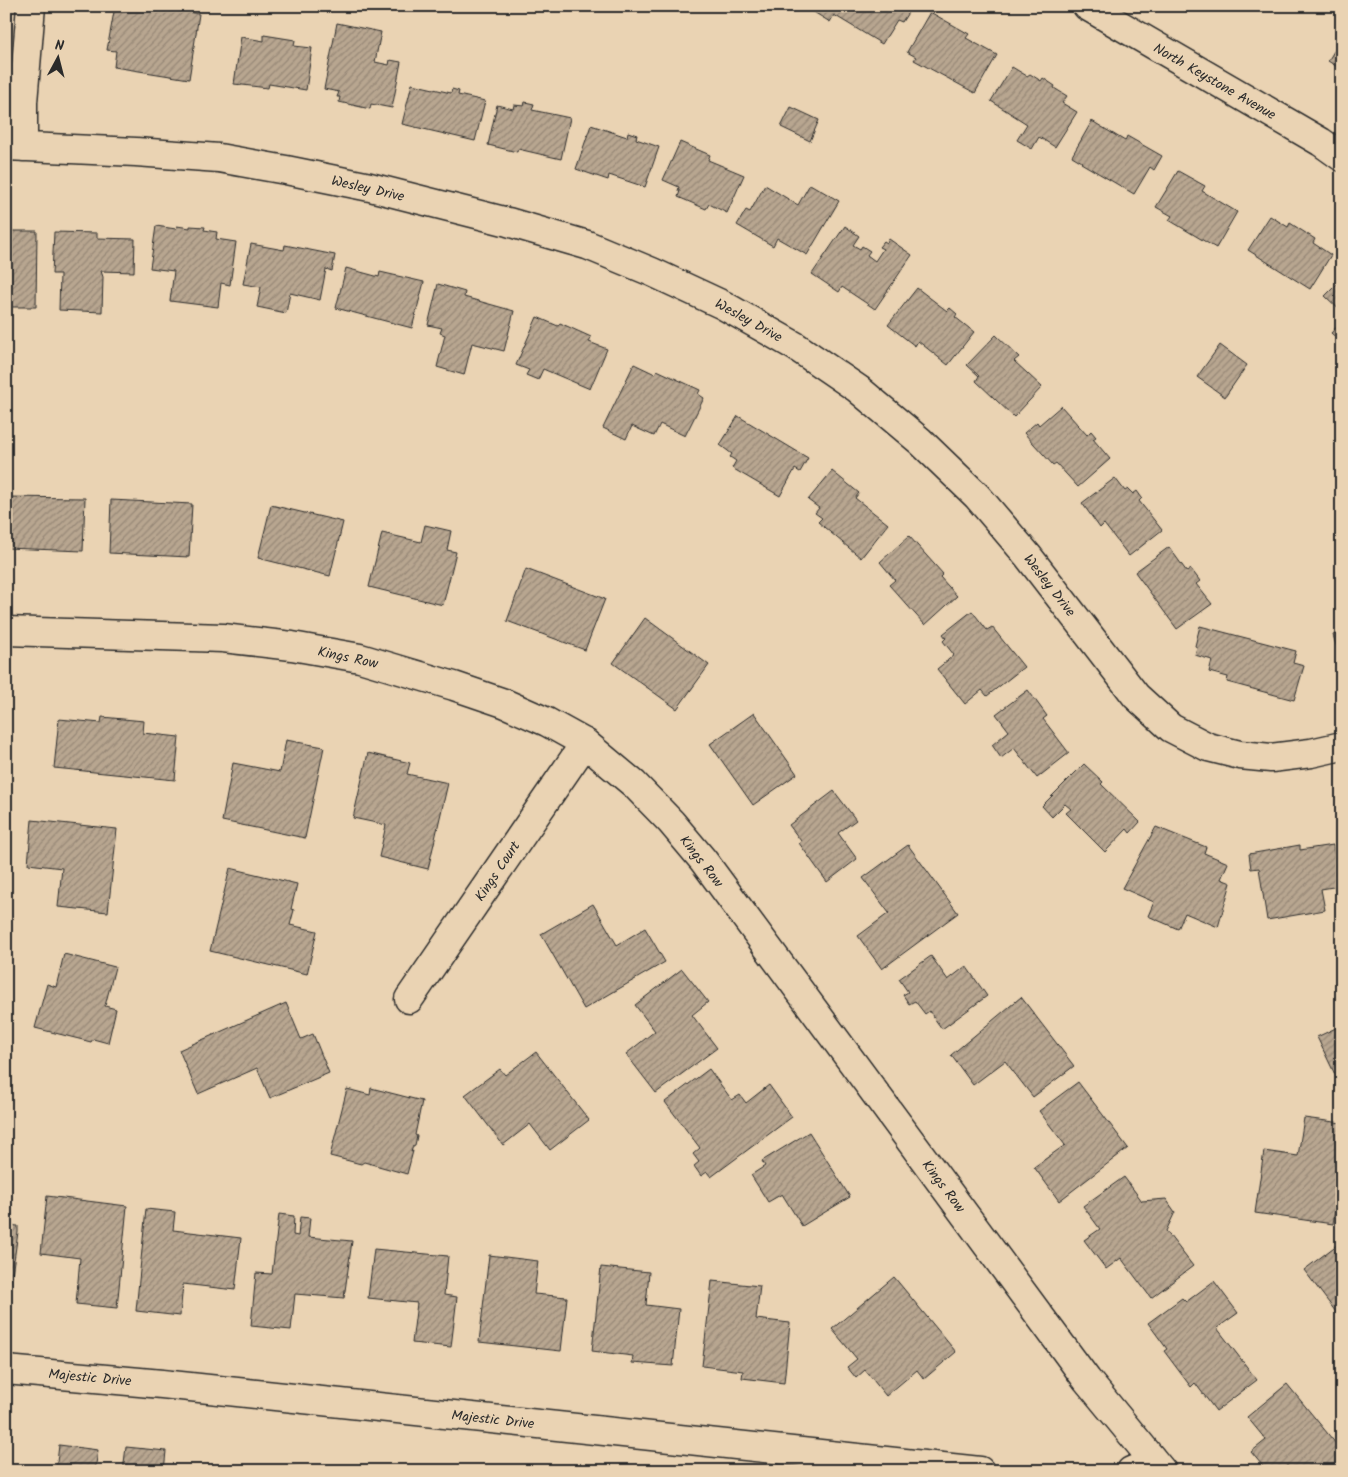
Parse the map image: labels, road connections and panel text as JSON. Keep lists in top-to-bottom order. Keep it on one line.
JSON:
{"streets":{"street":["North Keystone Avenue","Wesley Drive","Kings Row","Kings Court","Majestic Drive"]},"crossings":[["Kings Row","Kings Court"]],"north":"top"}
